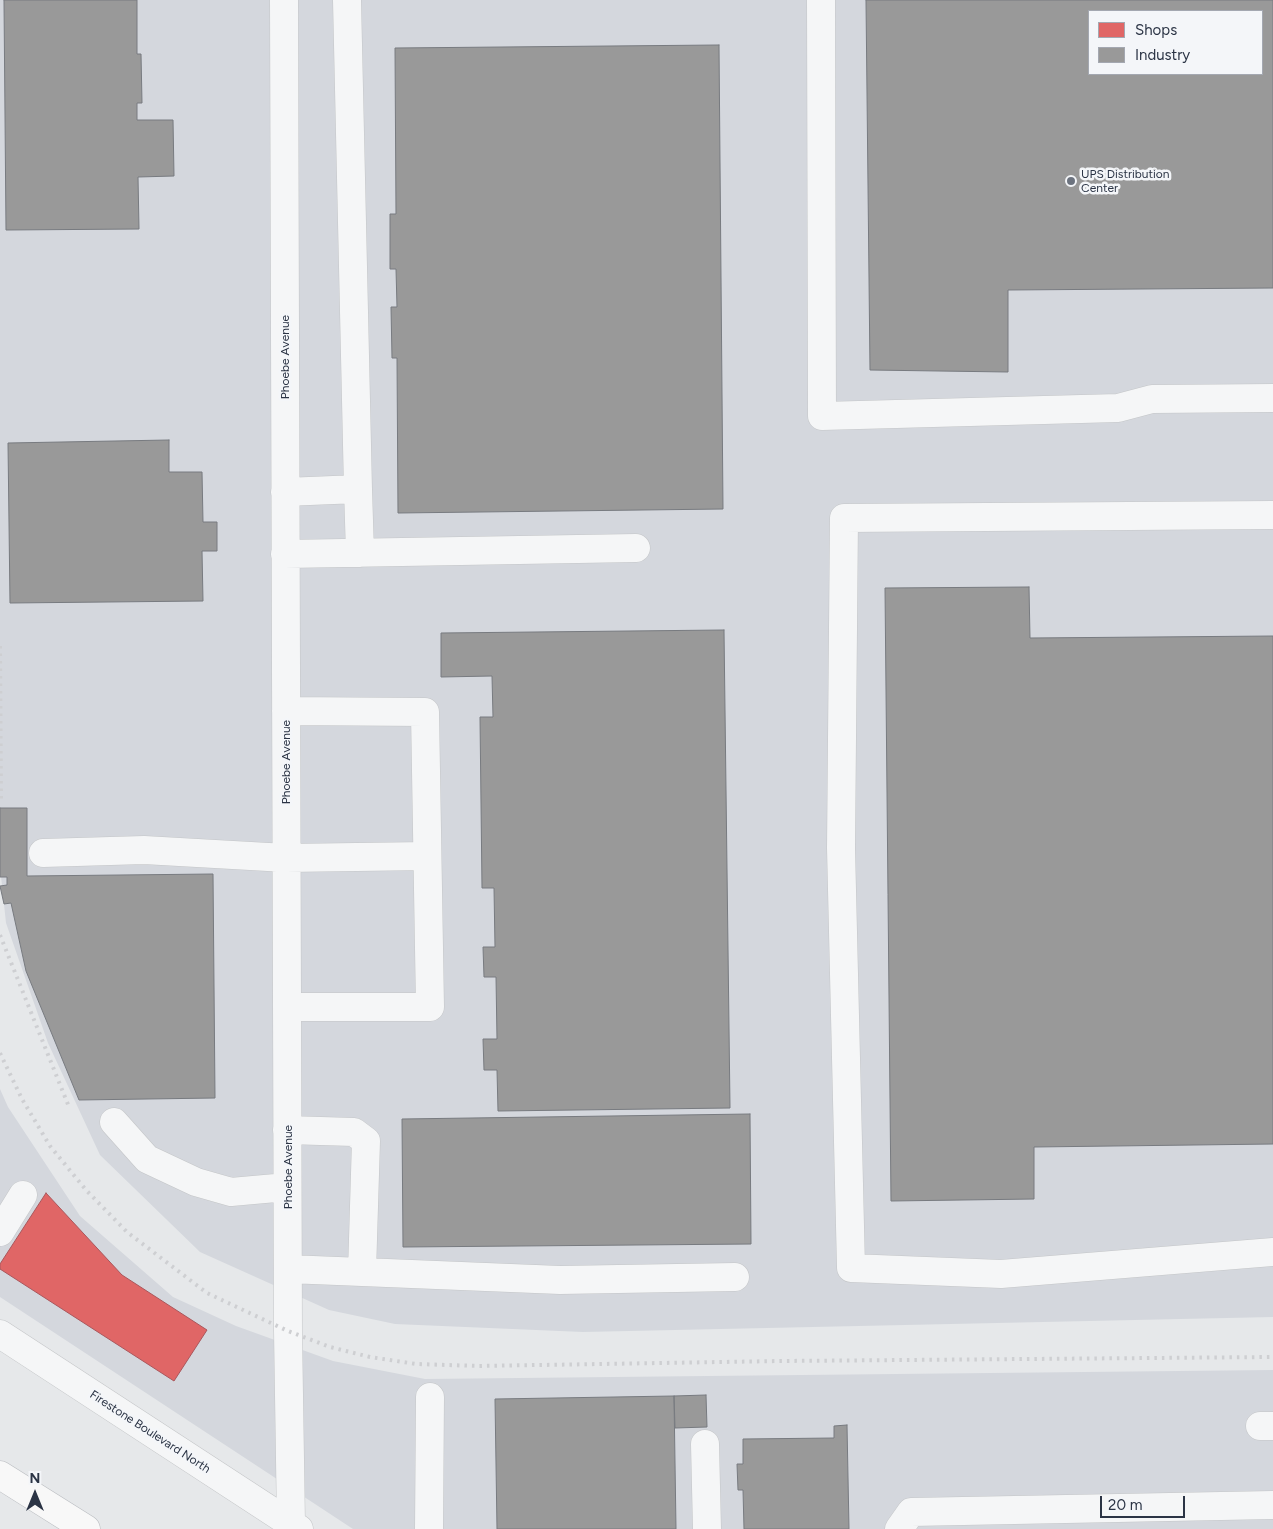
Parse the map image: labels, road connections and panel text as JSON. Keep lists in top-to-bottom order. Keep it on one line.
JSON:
{"streets":{"street":["Phoebe Avenue","Firestone Boulevard North"]},"crossings":[["Phoebe Avenue","Firestone Boulevard North"]],"places":["UPS Distribution Center"],"legend":["Shops","Industry"],"scale_bar":"20 m","north":"top"}
